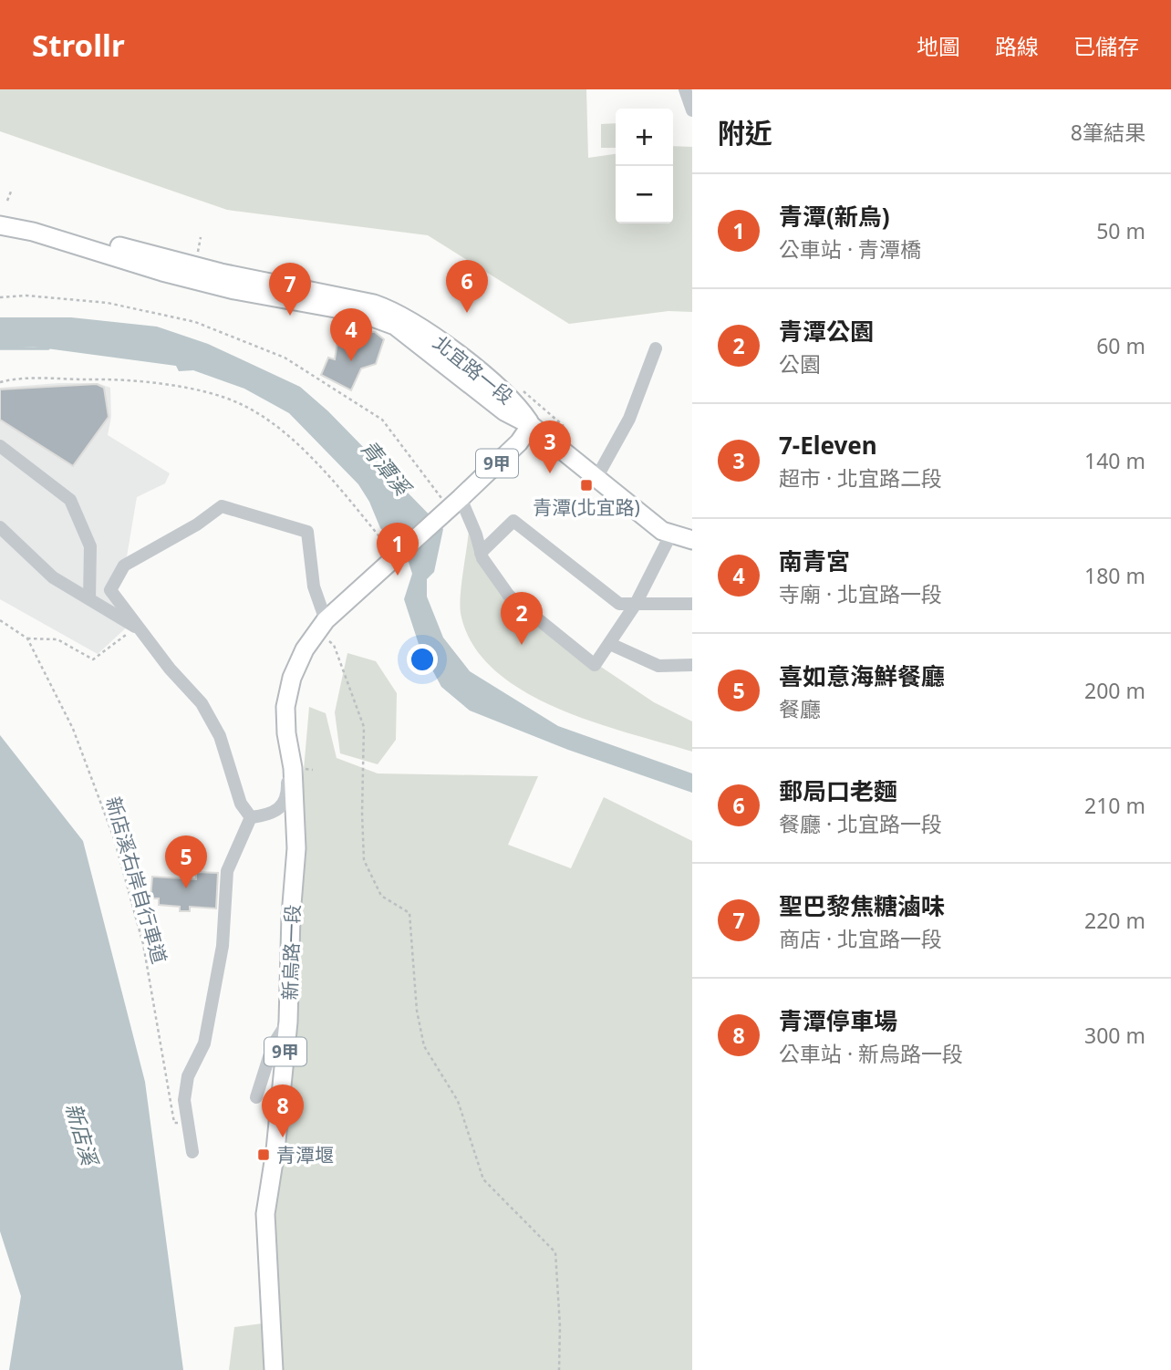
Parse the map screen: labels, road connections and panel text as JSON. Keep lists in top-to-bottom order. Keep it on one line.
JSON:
{"streets":{"main road":["北宜路一段","9甲","新烏路一段"],"path":["新店溪右岸自行車道"]},"crossings":[["北宜路一段","9甲"],["9甲","新烏路一段"]],"water":["青潭溪","新店溪"],"places":{"transit":["青潭(北宜路)","青潭堰"]},"page":{"header":"Strollr","nav":["地圖","路線","已儲存"],"heading":["附近","8筆結果"],"map_buttons":["+","−"],"list":[{"mark":"1","name":"青潭(新烏)","note":"公車站 · 青潭橋","value":"50 m"},{"mark":"2","name":"青潭公園","note":"公園","value":"60 m"},{"mark":"3","name":"7-Eleven","note":"超市 · 北宜路二段","value":"140 m"},{"mark":"4","name":"南青宮","note":"寺廟 · 北宜路一段","value":"180 m"},{"mark":"5","name":"喜如意海鮮餐廳","note":"餐廳","value":"200 m"},{"mark":"6","name":"郵局口老麵","note":"餐廳 · 北宜路一段","value":"210 m"},{"mark":"7","name":"聖巴黎焦糖滷味","note":"商店 · 北宜路一段","value":"220 m"},{"mark":"8","name":"青潭停車場","note":"公車站 · 新烏路一段","value":"300 m"}],"pins":["6","7","4","3","1","2","5","8"]}}
